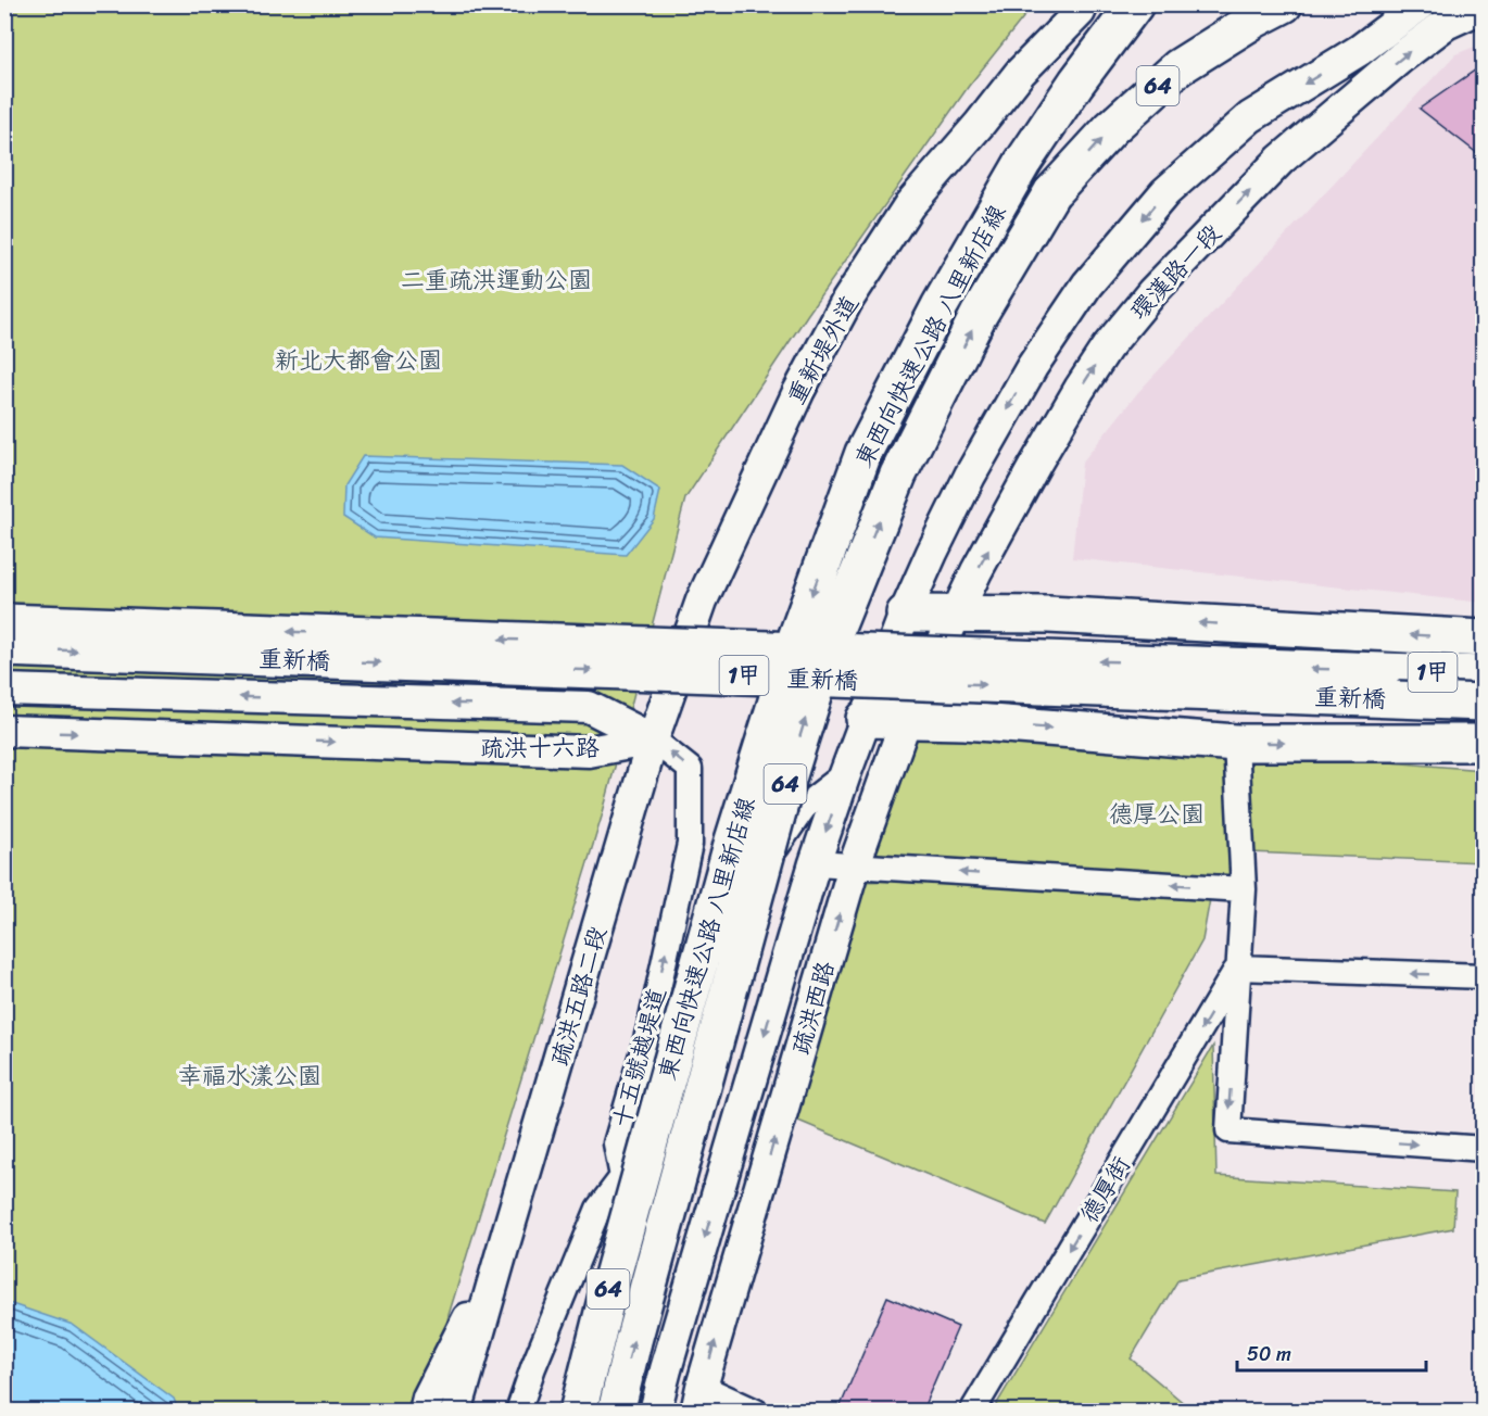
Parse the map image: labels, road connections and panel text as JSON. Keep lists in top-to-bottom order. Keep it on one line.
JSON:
{"streets":{"main road":["64","東西向快速公路 八里新店線","重新橋","1甲"],"street":["環漢路一段","重新堤外道","疏洪十六路","疏洪五路二段","疏洪西路","十五號越堤道","德厚街"]},"crossings":[["環漢路一段","疏洪西路"],["重新堤外道","疏洪十六路"],["重新堤外道","疏洪五路二段"],["重新堤外道","十五號越堤道"],["疏洪十六路","疏洪五路二段"],["疏洪十六路","十五號越堤道"],["疏洪五路二段","十五號越堤道"]],"one_way":["十五號越堤道","德厚街"],"parks":["二重疏洪運動公園","新北大都會公園","德厚公園","幸福水漾公園"],"scale_bar":"50 m"}
